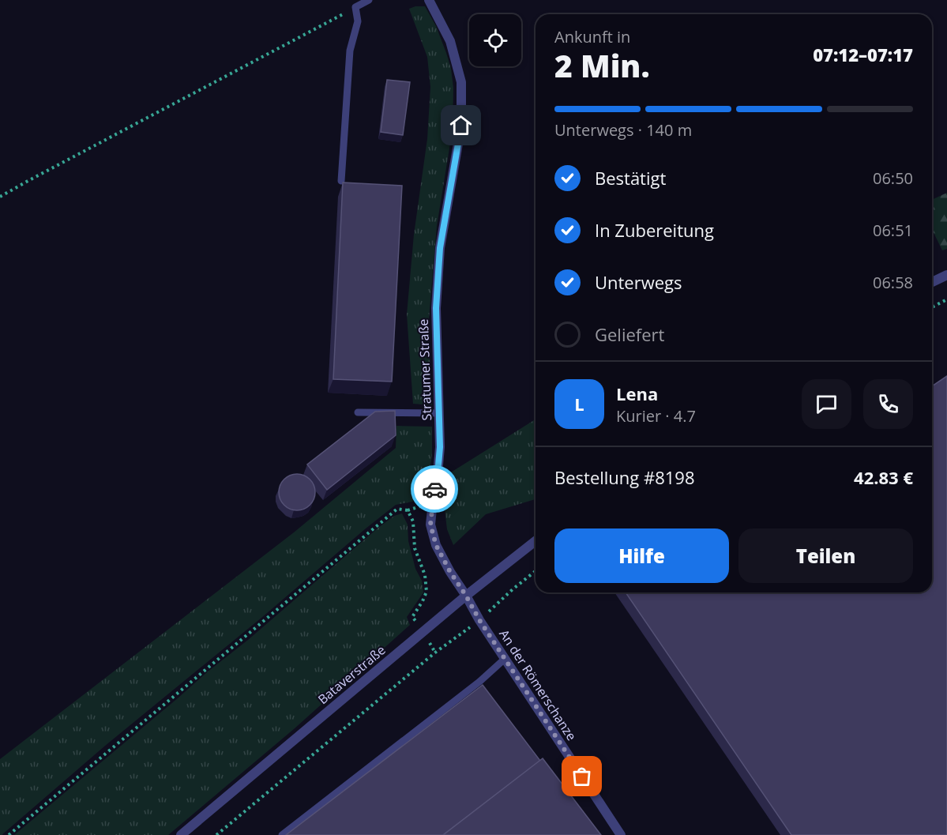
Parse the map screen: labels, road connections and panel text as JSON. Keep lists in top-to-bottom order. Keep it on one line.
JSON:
{"streets":{"street":["Stratumer Straße","Bataverstraße","An der Römerschanze"]},"crossings":[["Stratumer Straße","Bataverstraße"],["Stratumer Straße","An der Römerschanze"],["Bataverstraße","An der Römerschanze"]],"page":{"heading":["2 Min.","Ankunft in","07:12–07:17"],"panel":["Lena","Kurier · 4.7","Bestellung #8198","42.83 €"],"bar":"Unterwegs · 140 m","list":[["Bestätigt","06:50"],["In Zubereitung","06:51"],["Unterwegs","06:58"],"Geliefert"],"round":"L","buttons":["Hilfe","Teilen"]}}
